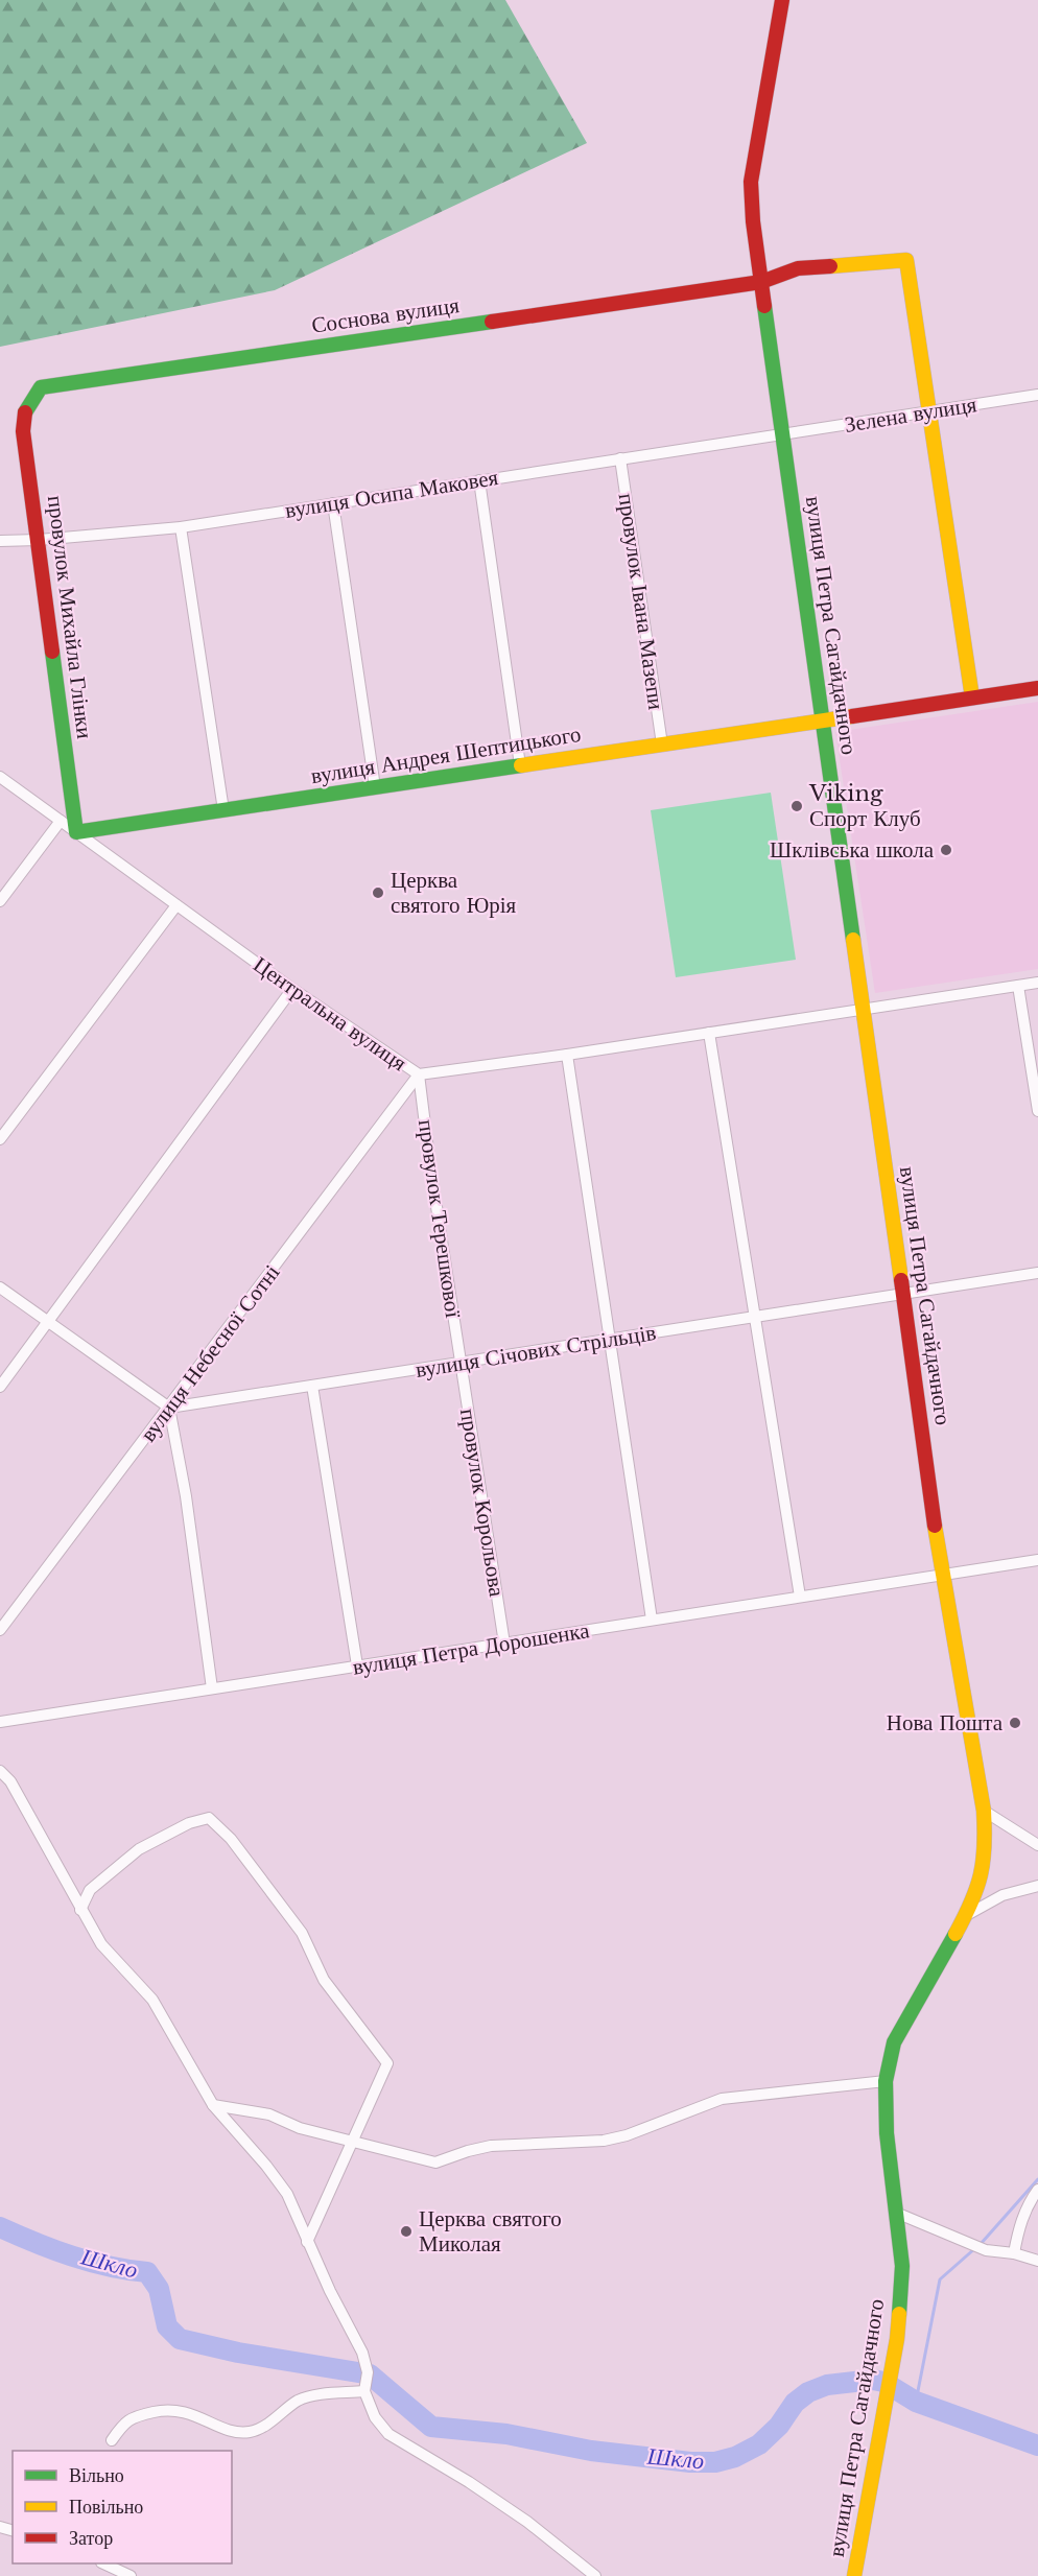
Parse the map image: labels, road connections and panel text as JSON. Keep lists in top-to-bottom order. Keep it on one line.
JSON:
{"streets":{"street":["Соснова вулиця","Зелена вулиця","вулиця Осипа Маковея","провулок Івана Мазепи","провулок Михайла Глінки","вулиця Петра Сагайдачного","вулиця Андрея Шептицького","Центральна вулиця","провулок Терешкової","вулиця Січових Стрільців","вулиця Небесної Сотні","провулок Корольова","вулиця Петра Дорошенка"]},"crossings":[["Соснова вулиця","Зелена вулиця"],["Соснова вулиця","провулок Михайла Глінки"],["Соснова вулиця","вулиця Петра Сагайдачного"],["Зелена вулиця","вулиця Осипа Маковея"],["Зелена вулиця","вулиця Петра Сагайдачного"],["вулиця Осипа Маковея","провулок Івана Мазепи"],["вулиця Осипа Маковея","провулок Михайла Глінки"],["вулиця Осипа Маковея","вулиця Петра Сагайдачного"],["провулок Івана Мазепи","вулиця Андрея Шептицького"],["провулок Михайла Глінки","вулиця Андрея Шептицького"],["провулок Михайла Глінки","Центральна вулиця"],["вулиця Петра Сагайдачного","вулиця Андрея Шептицького"],["вулиця Петра Сагайдачного","Центральна вулиця"],["вулиця Петра Сагайдачного","вулиця Січових Стрільців"],["вулиця Петра Сагайдачного","вулиця Петра Дорошенка"],["вулиця Андрея Шептицького","Центральна вулиця"],["Центральна вулиця","провулок Терешкової"],["Центральна вулиця","вулиця Небесної Сотні"],["провулок Терешкової","вулиця Січових Стрільців"],["провулок Терешкової","вулиця Небесної Сотні"],["провулок Терешкової","провулок Корольова"],["вулиця Січових Стрільців","вулиця Небесної Сотні"],["вулиця Січових Стрільців","провулок Корольова"],["провулок Корольова","вулиця Петра Дорошенка"]],"water":["Шкло"],"places":["Viking Спорт Клуб","Шклівська школа","Церква святого Юрія","Нова Пошта","Церква святого Миколая"],"legend":["Вільно","Повільно","Затор"]}
